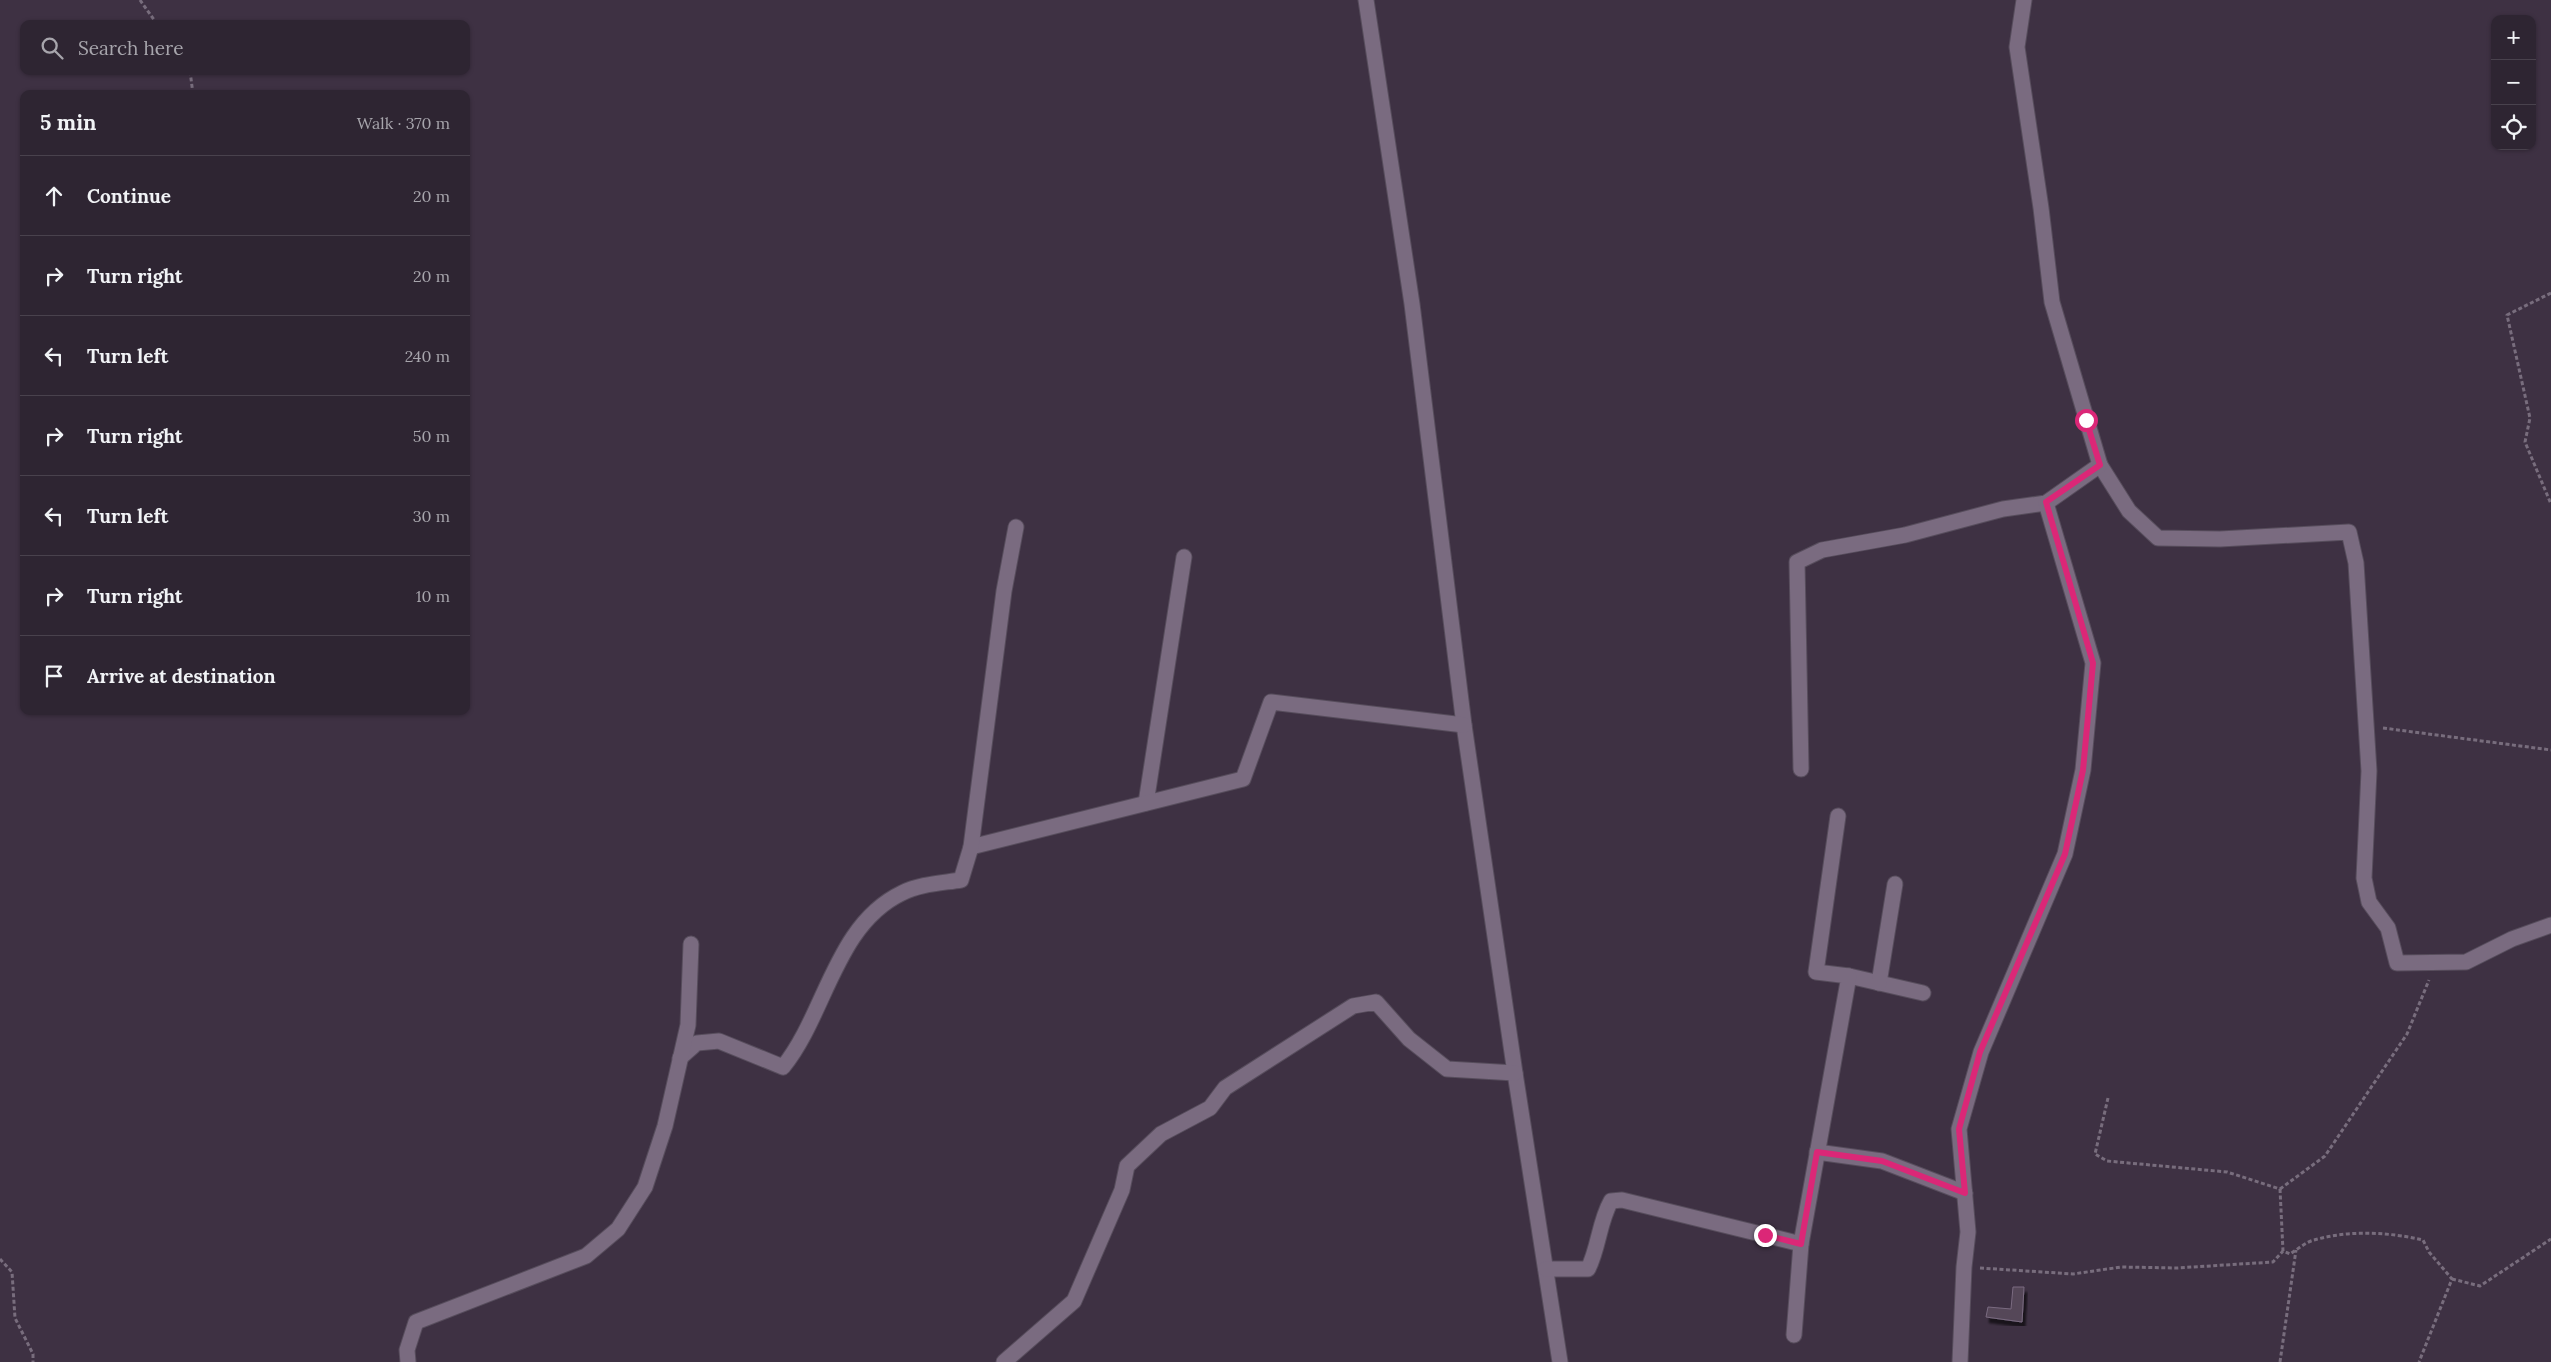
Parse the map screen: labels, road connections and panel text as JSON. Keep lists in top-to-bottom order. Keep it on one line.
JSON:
{"page":{"map_buttons":["+","−"],"search":"Search here","heading":["5 min","Walk · 370 m"],"list":[["Continue","20 m"],["Turn right","20 m"],["Turn left","240 m"],["Turn right","50 m"],["Turn left","30 m"],["Turn right","10 m"],"Arrive at destination"]}}
